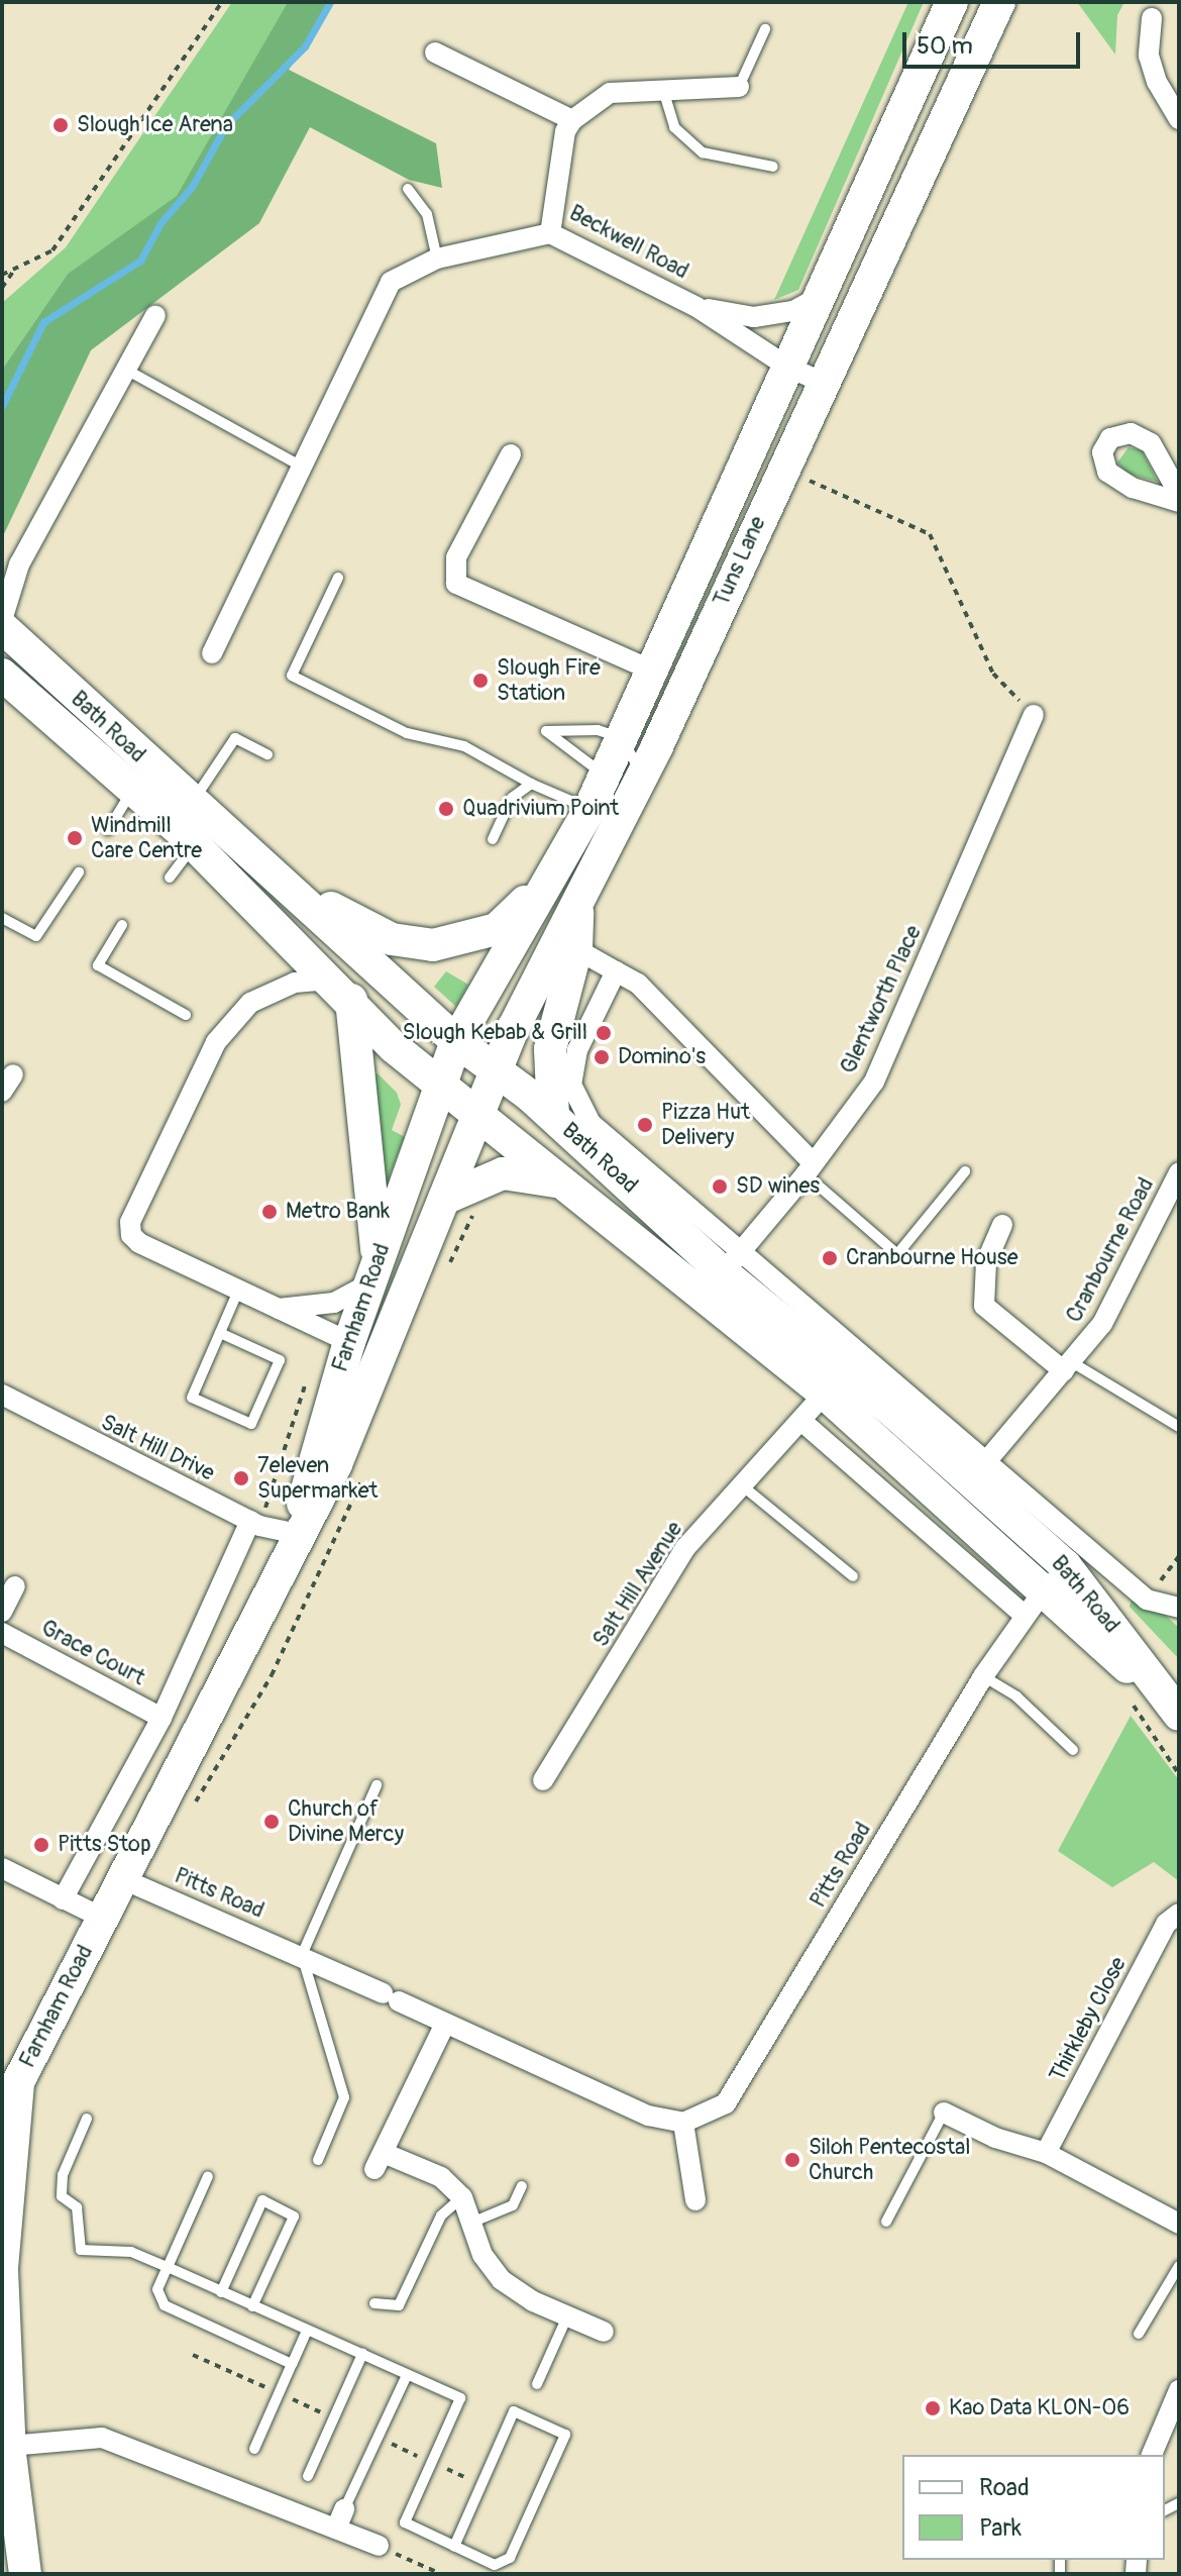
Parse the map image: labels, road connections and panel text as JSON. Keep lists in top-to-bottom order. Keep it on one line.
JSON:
{"streets":{"main road":["Tuns Lane","Bath Road","Farnham Road"],"street":["Beckwell Road","Glentworth Place","Cranbourne Road","Salt Hill Drive","Salt Hill Avenue","Grace Court","Pitts Road","Thirkleby Close"]},"crossings":[["Beckwell Road","Tuns Lane"],["Tuns Lane","Bath Road"],["Tuns Lane","Farnham Road"],["Bath Road","Glentworth Place"],["Bath Road","Cranbourne Road"],["Bath Road","Farnham Road"],["Bath Road","Salt Hill Avenue"],["Bath Road","Pitts Road"],["Farnham Road","Salt Hill Drive"],["Farnham Road","Pitts Road"]],"places":["Slough Ice Arena","Slough Fire Station","Quadrivium Point","Windmill Care Centre","Slough Kebab & Grill","Domino's","Pizza Hut Delivery","SD wines","Metro Bank","Cranbourne House","7eleven Supermarket","Church of Divine Mercy","Pitts Stop","Siloh Pentecostal Church","Kao Data KLON-06"],"legend":["Road","Park"],"scale_bar":"50 m"}
